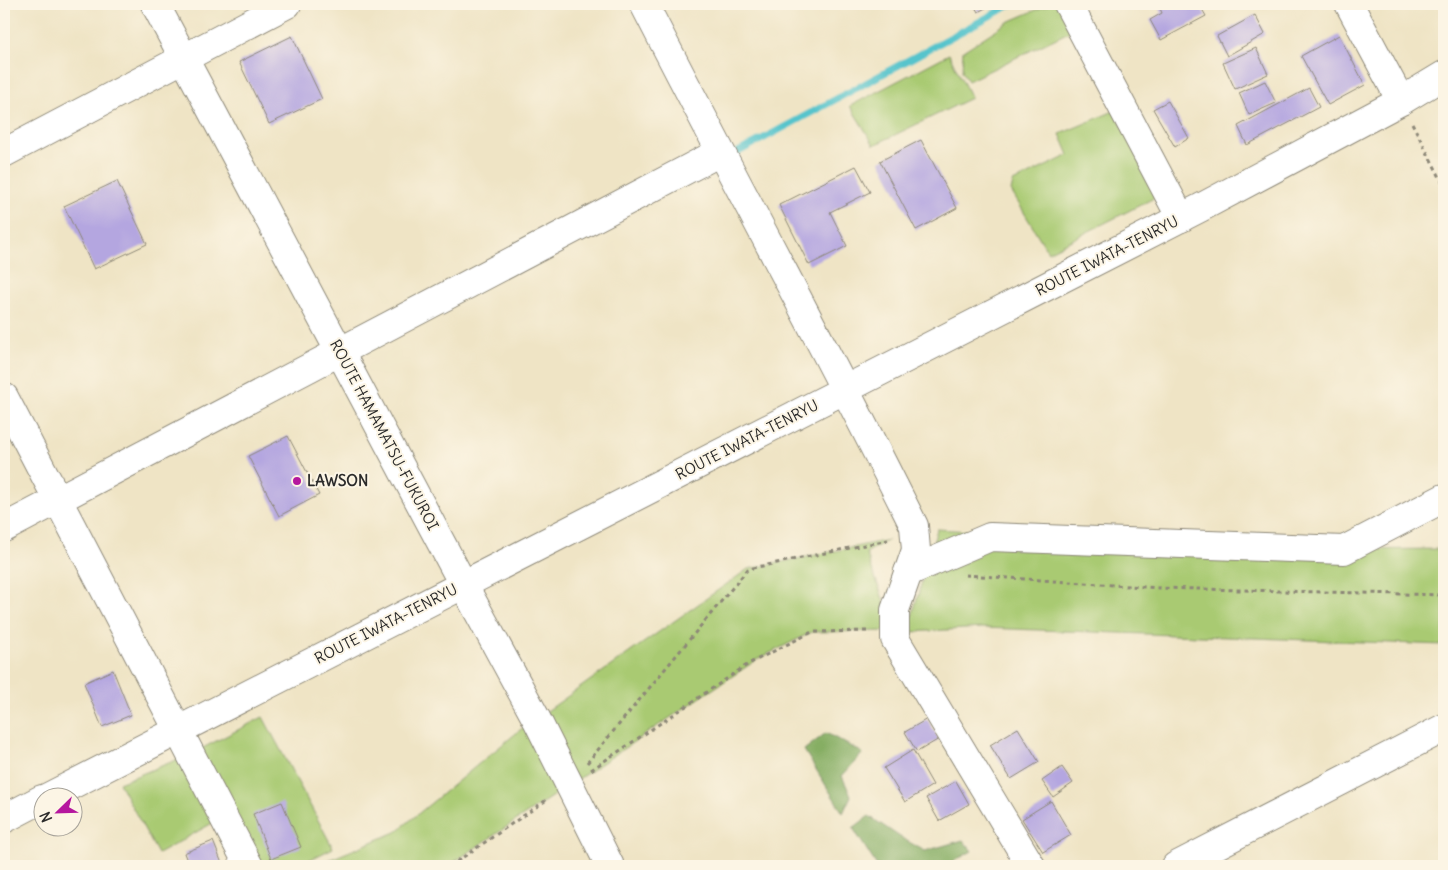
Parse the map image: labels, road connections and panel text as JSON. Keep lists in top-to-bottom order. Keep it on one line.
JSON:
{"streets":{"street":["ROUTE IWATA-TENRYU","ROUTE HAMAMATSU-FUKUROI"]},"crossings":[["ROUTE IWATA-TENRYU","ROUTE HAMAMATSU-FUKUROI"]],"places":["LAWSON"],"north":"bottom left"}
